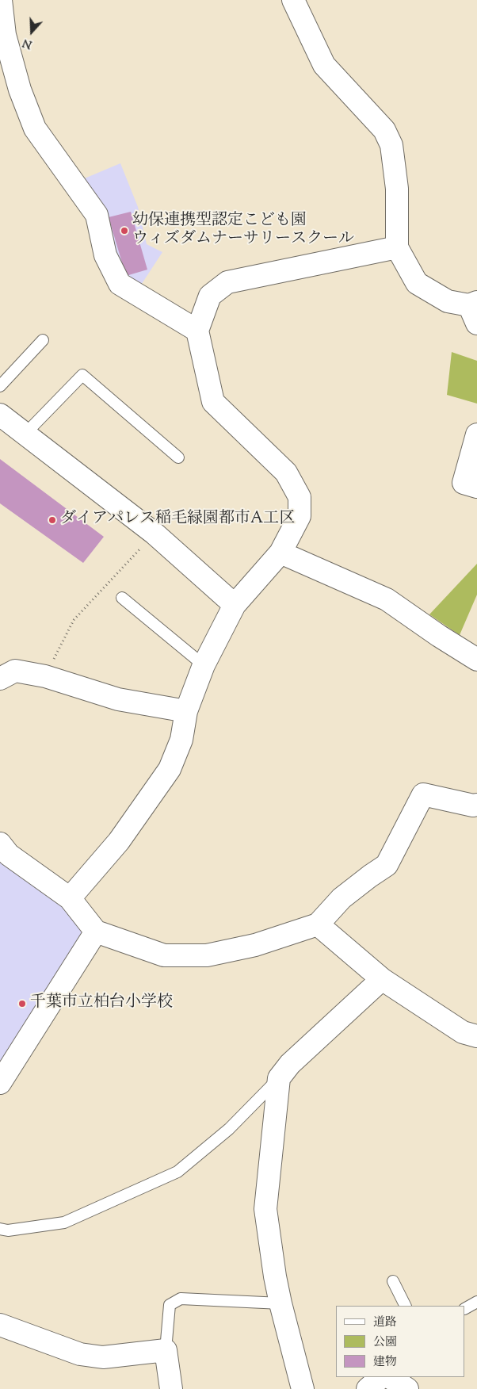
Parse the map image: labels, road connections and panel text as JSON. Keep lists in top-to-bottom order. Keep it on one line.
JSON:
{"places":["幼保連携型認定こども園 ウィズダムナーサリースクール","ダイアパレス稲毛緑園都市A工区","千葉市立柏台小学校"],"legend":["道路","公園","建物"],"north":"bottom"}
